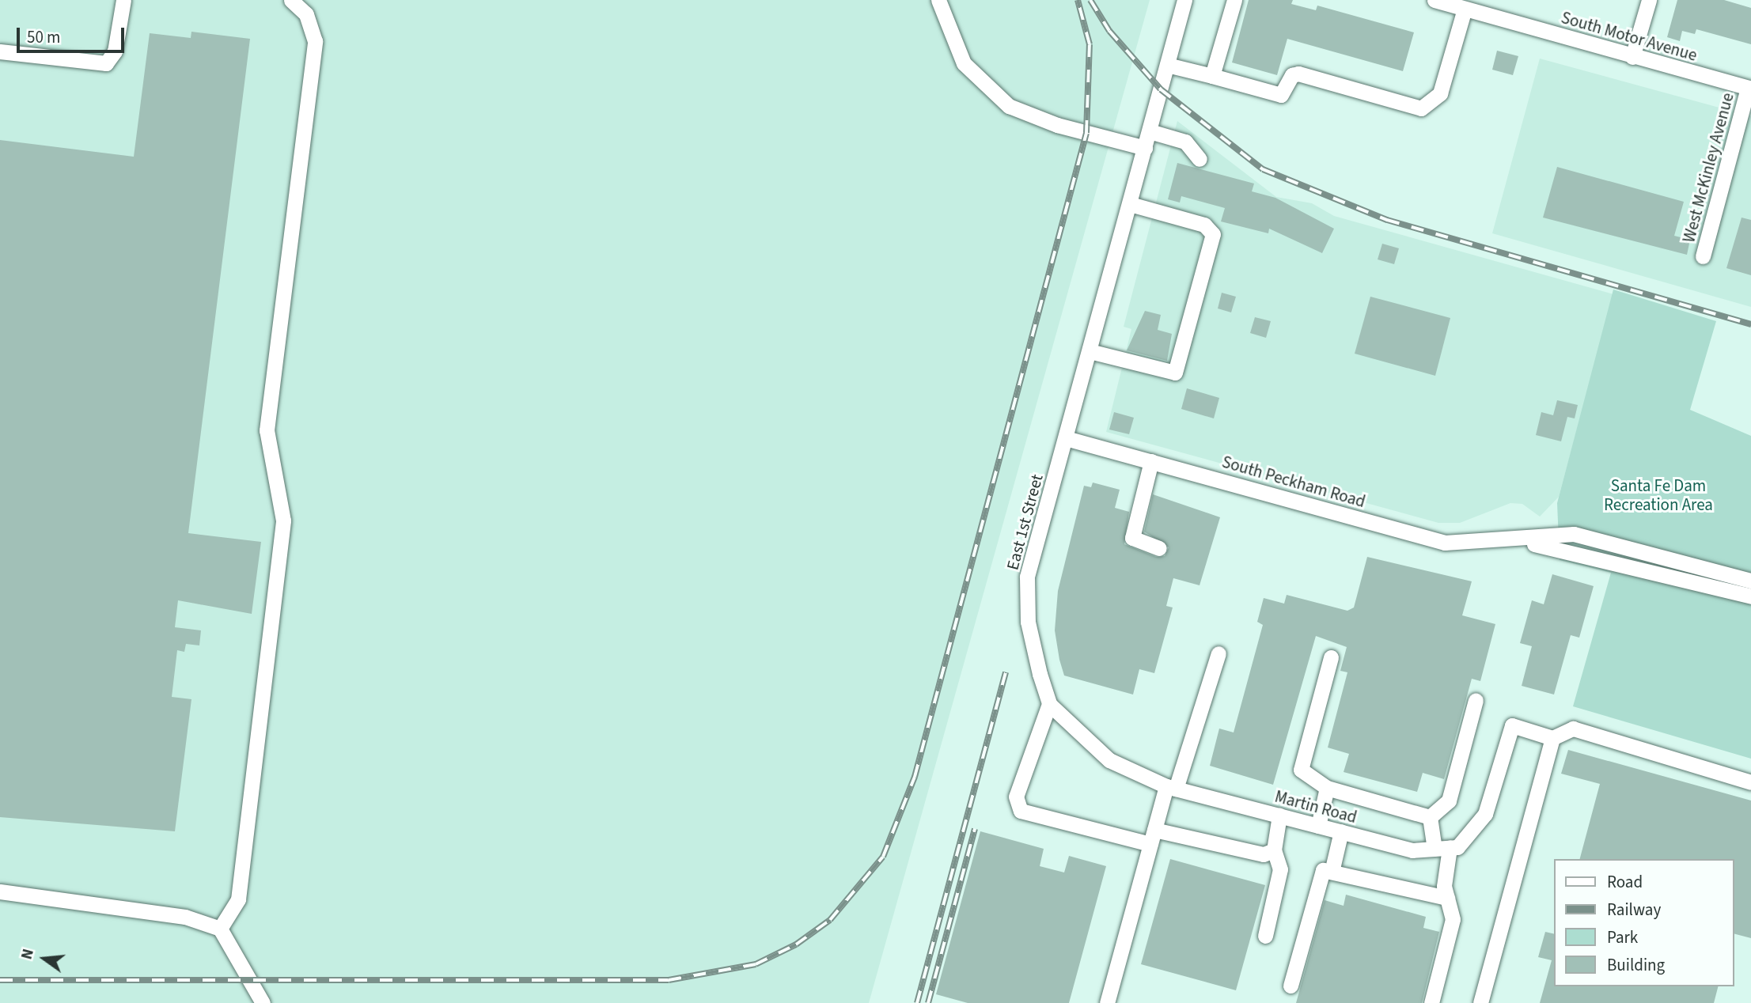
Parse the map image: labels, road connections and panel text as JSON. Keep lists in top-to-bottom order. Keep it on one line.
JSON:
{"streets":{"street":["South Motor Avenue","West McKinley Avenue","South Peckham Road","East 1st Street","Martin Road"]},"crossings":[["South Motor Avenue","West McKinley Avenue"],["South Peckham Road","East 1st Street"]],"parks":["Santa Fe Dam Recreation Area"],"legend":["Road","Railway","Park","Building"],"scale_bar":"50 m","north":"left"}
